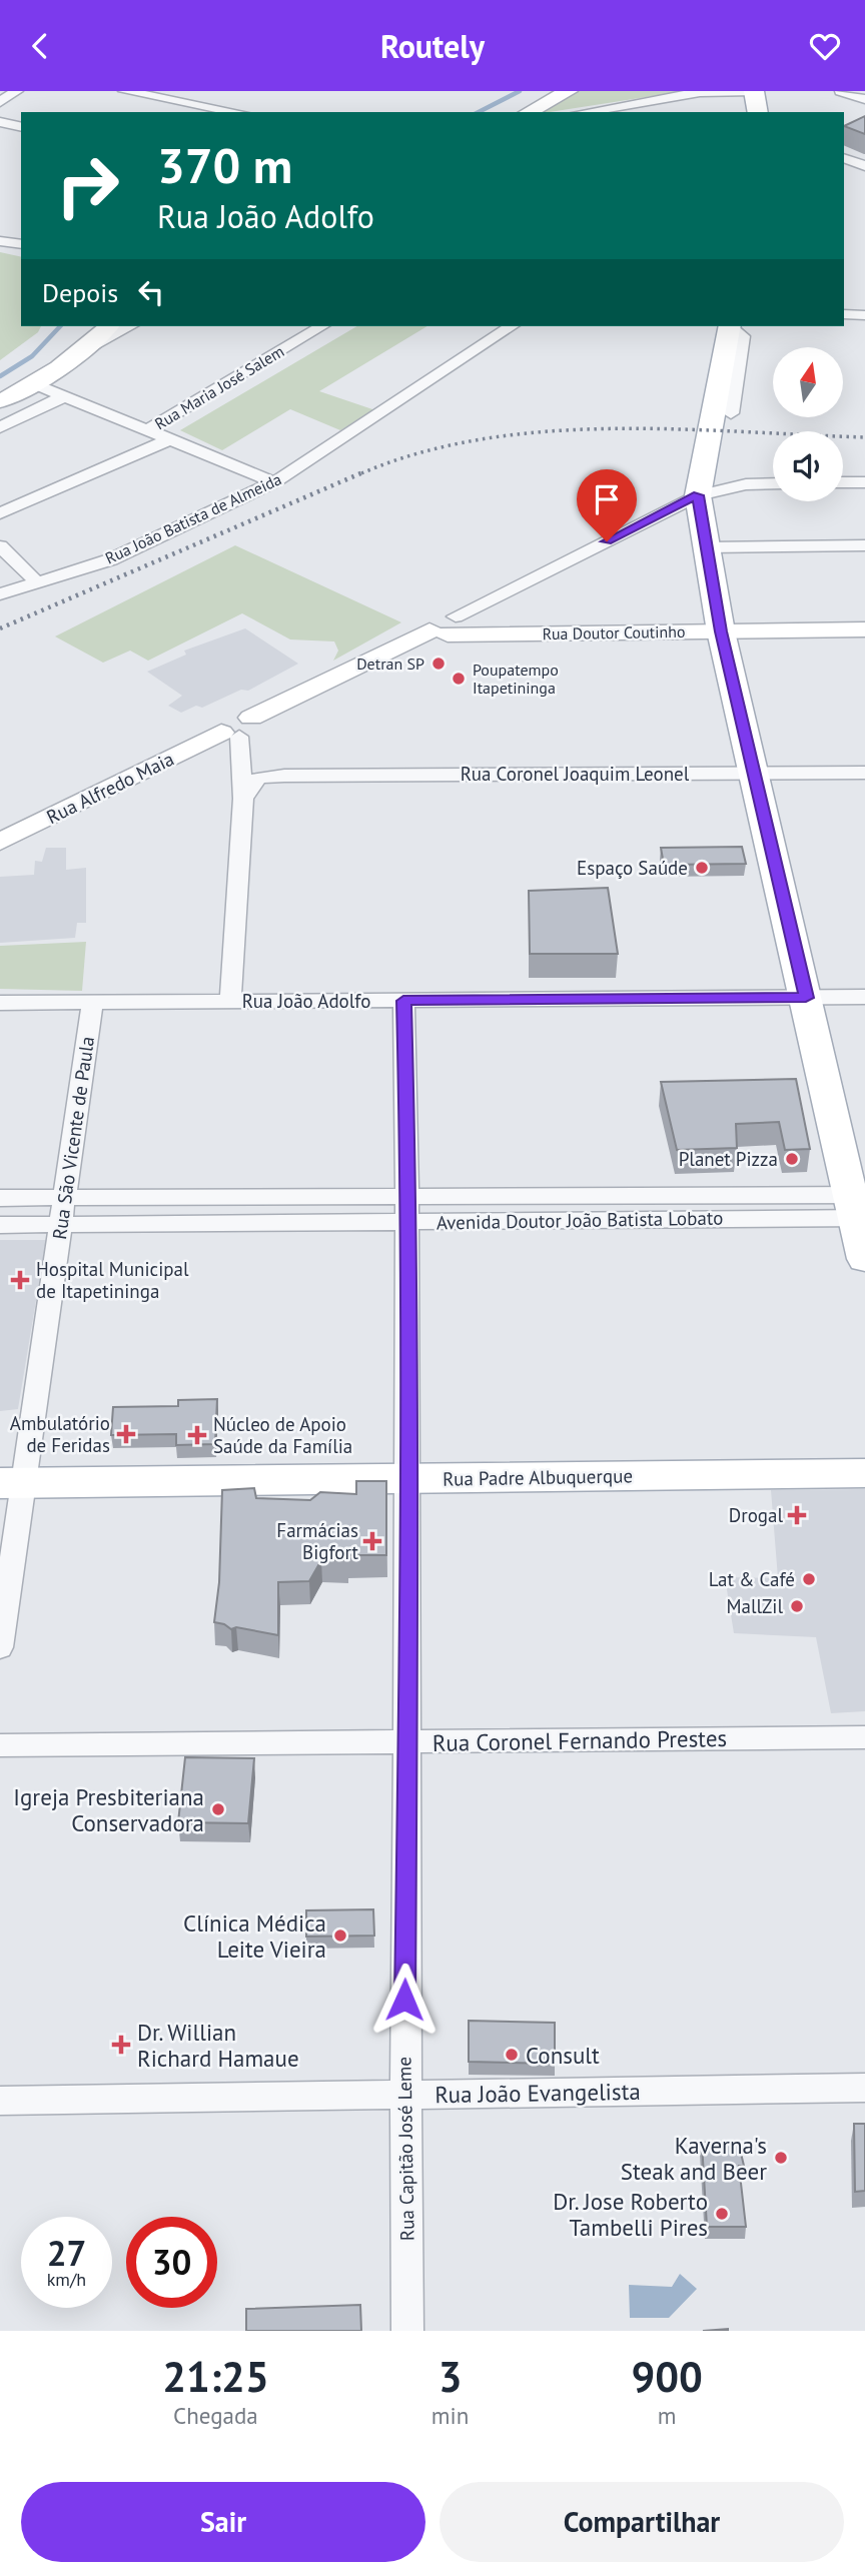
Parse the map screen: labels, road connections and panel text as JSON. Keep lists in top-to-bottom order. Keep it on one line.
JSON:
{"streets":{"main road":["Rua Doutor Coutinho","Rua Alfredo Maia","Rua Padre Albuquerque"],"street":["Rua Maria José Salem","Rua João Batista de Almeida","Rua Coronel Joaquim Leonel","Rua João Adolfo","Rua São Vicente de Paula","Avenida Doutor João Batista Lobato","Rua Coronel Fernando Prestes","Rua João Evangelista","Rua Capitão José Leme"]},"crossings":[["Rua Doutor Coutinho","Rua Alfredo Maia"],["Rua João Adolfo","Rua São Vicente de Paula"],["Rua João Adolfo","Rua Capitão José Leme"],["Rua São Vicente de Paula","Avenida Doutor João Batista Lobato"],["Rua São Vicente de Paula","Rua Padre Albuquerque"],["Avenida Doutor João Batista Lobato","Rua Capitão José Leme"],["Rua Padre Albuquerque","Rua Capitão José Leme"],["Rua Coronel Fernando Prestes","Rua Capitão José Leme"],["Rua João Evangelista","Rua Capitão José Leme"]],"places":{"other":["Detran SP","Poupatempo Itapetininga","Espaço Saúde","Planet Pizza","Lat & Café","MallZil","Igreja Presbiteriana Conservadora","Clínica Médica Leite Vieira","Consult","Kaverna's Steak and Beer","Dr. Jose Roberto Tambelli Pires"],"health":["Hospital Municipal de Itapetininga","Ambulatório de Feridas","Núcleo de Apoio Saúde da Família","Drogal","Farmácias Bigfort","Dr. Willian Richard Hamaue"]},"north":"top","page":{"header":"Routely","turn":["370 m","Rua João Adolfo"],"then":"Depois","speed":"27 km/h","limit":"30","eta":["21:25","Chegada","3","min","900","m"],"buttons":["Sair","Compartilhar"]}}
